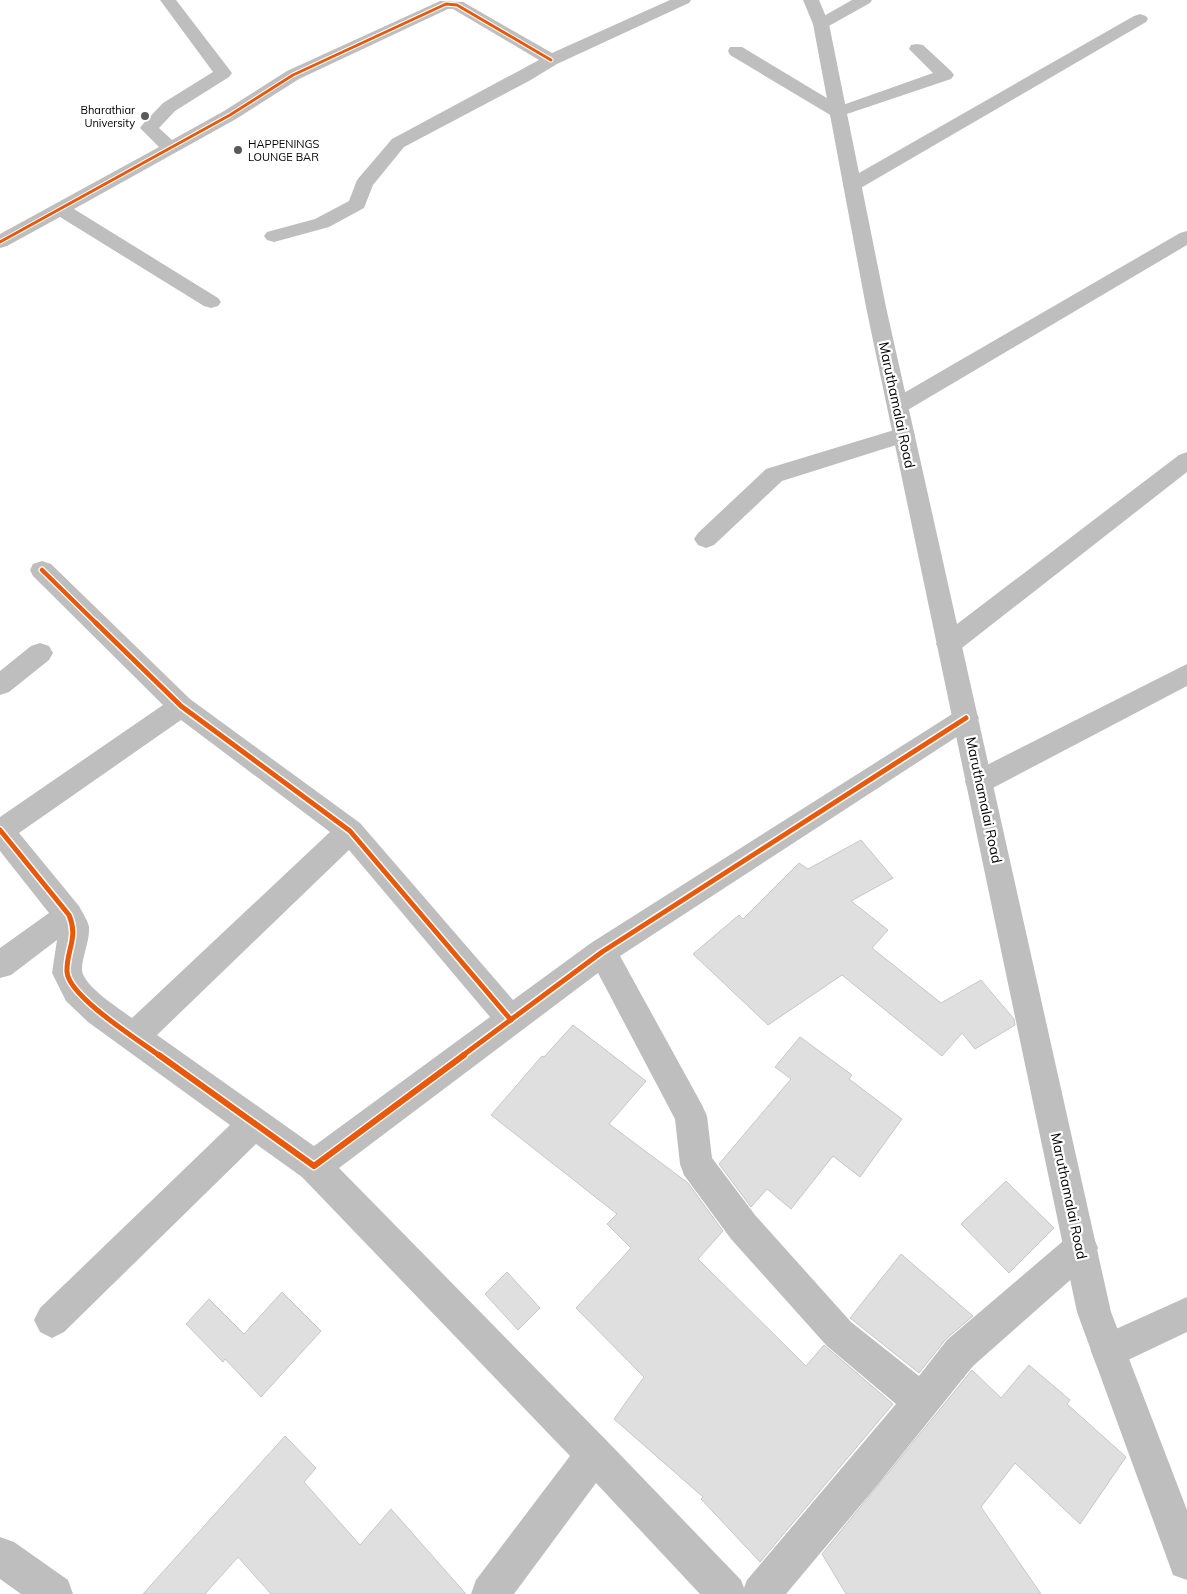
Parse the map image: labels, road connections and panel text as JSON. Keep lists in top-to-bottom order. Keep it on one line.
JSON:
{"streets":{"street":["Maruthamalai Road"]},"places":["Bharathiar University","HAPPENINGS LOUNGE BAR"]}
